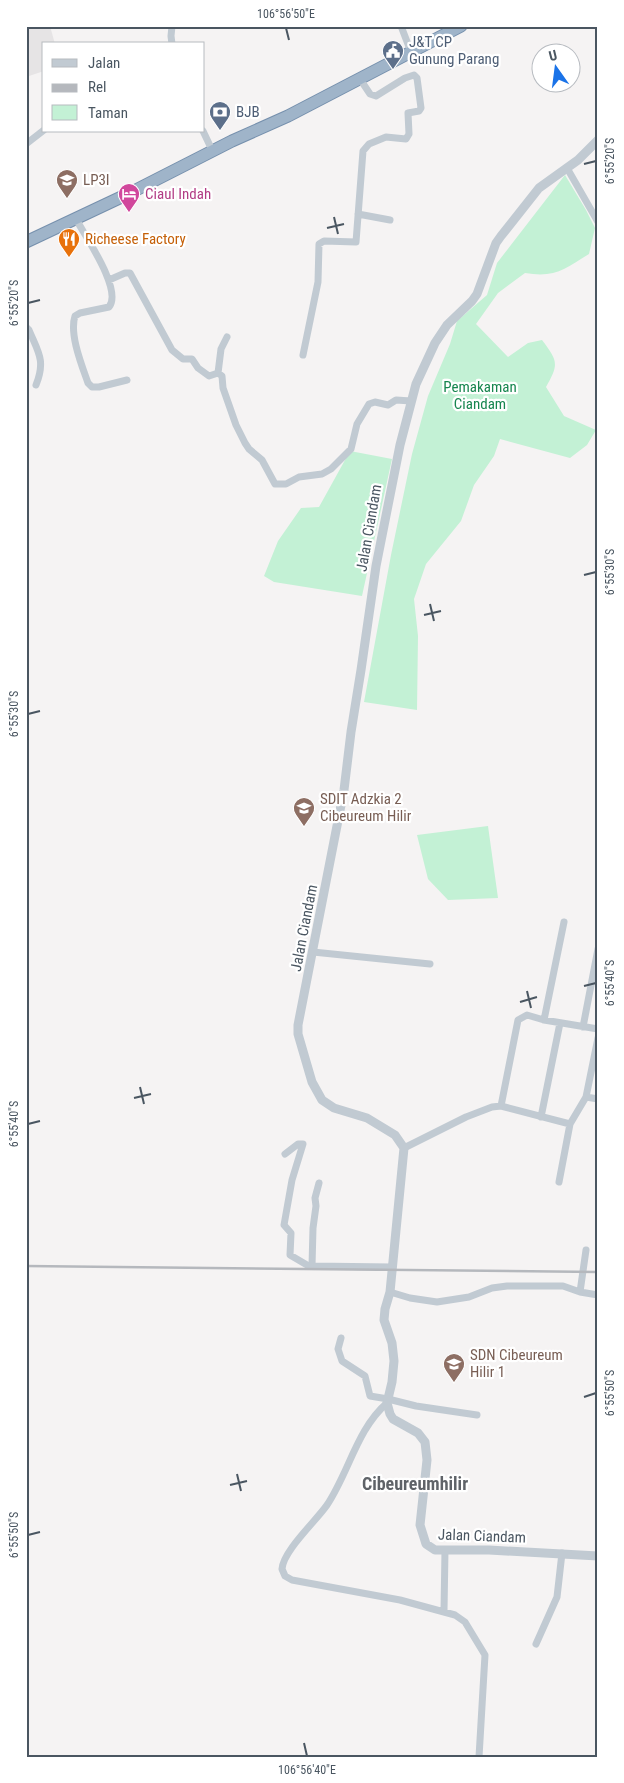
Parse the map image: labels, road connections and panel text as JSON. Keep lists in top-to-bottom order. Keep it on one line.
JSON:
{"streets":{"street":["Jalan Ciandam"]},"districts":["Cibeureumhilir"],"parks":["Pemakaman Ciandam"],"places":{"public building":["J&T CP Gunung Parang"],"bank":["BJB"],"school or university":["LP3I","SDIT Adzkia 2 Cibeureum Hilir","SDN Cibeureum Hilir 1"],"hotel":["Ciaul Indah"],"restaurant":["Richeese Factory"]},"legend":["Jalan","Rel","Taman"],"north":"top","coordinates":["106°56'50\"E","6°55'20\"S","6°55'30\"S","6°55'40\"S","6°55'50\"S","106°56'40\"E"]}
